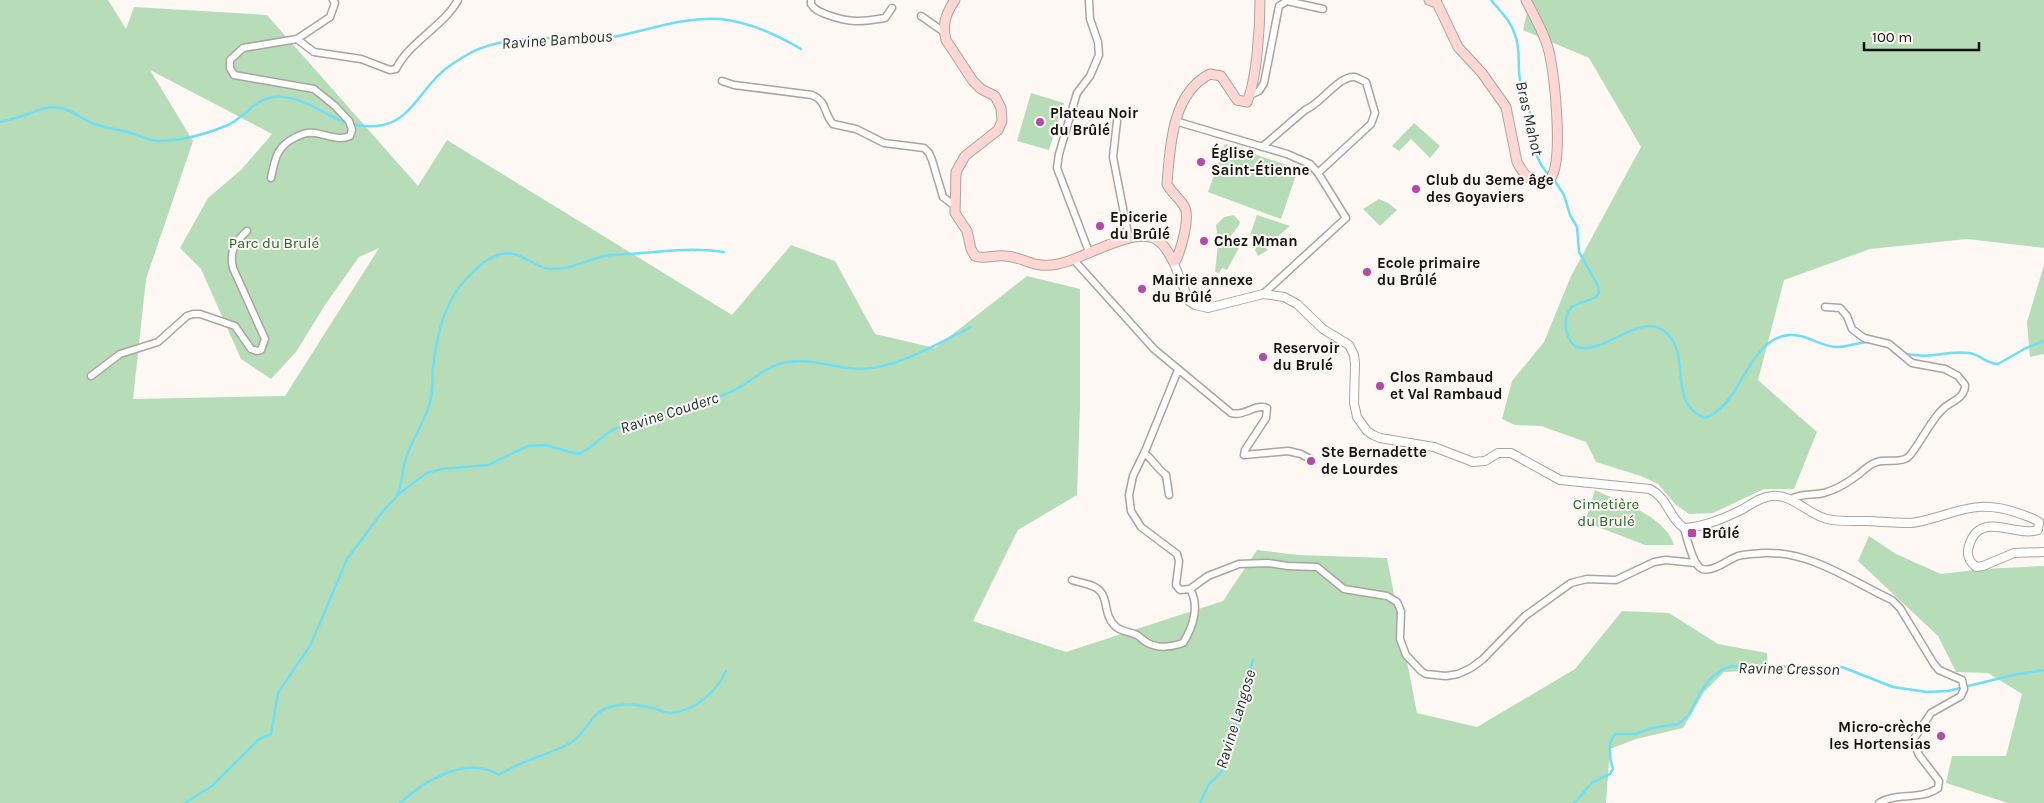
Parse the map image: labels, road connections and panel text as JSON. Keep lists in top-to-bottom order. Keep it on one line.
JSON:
{"water":["Ravine Bambous","Bras Mahot","Ravine Couderc","Ravine Cresson","Ravine Langose"],"parks":["Parc du Brulé","Cimetière du Brulé"],"places":{"other":["Plateau Noir du Brûlé","Église Saint-Étienne","Club du 3eme âge des Goyaviers","Epicerie du Brûlé","Chez Mman","Ecole primaire du Brûlé","Mairie annexe du Brûlé","Reservoir du Brulé","Clos Rambaud et Val Rambaud","Ste Bernadette de Lourdes","Micro-crèche les Hortensias"],"transit":["Brûlé"]},"scale_bar":"100 m"}
